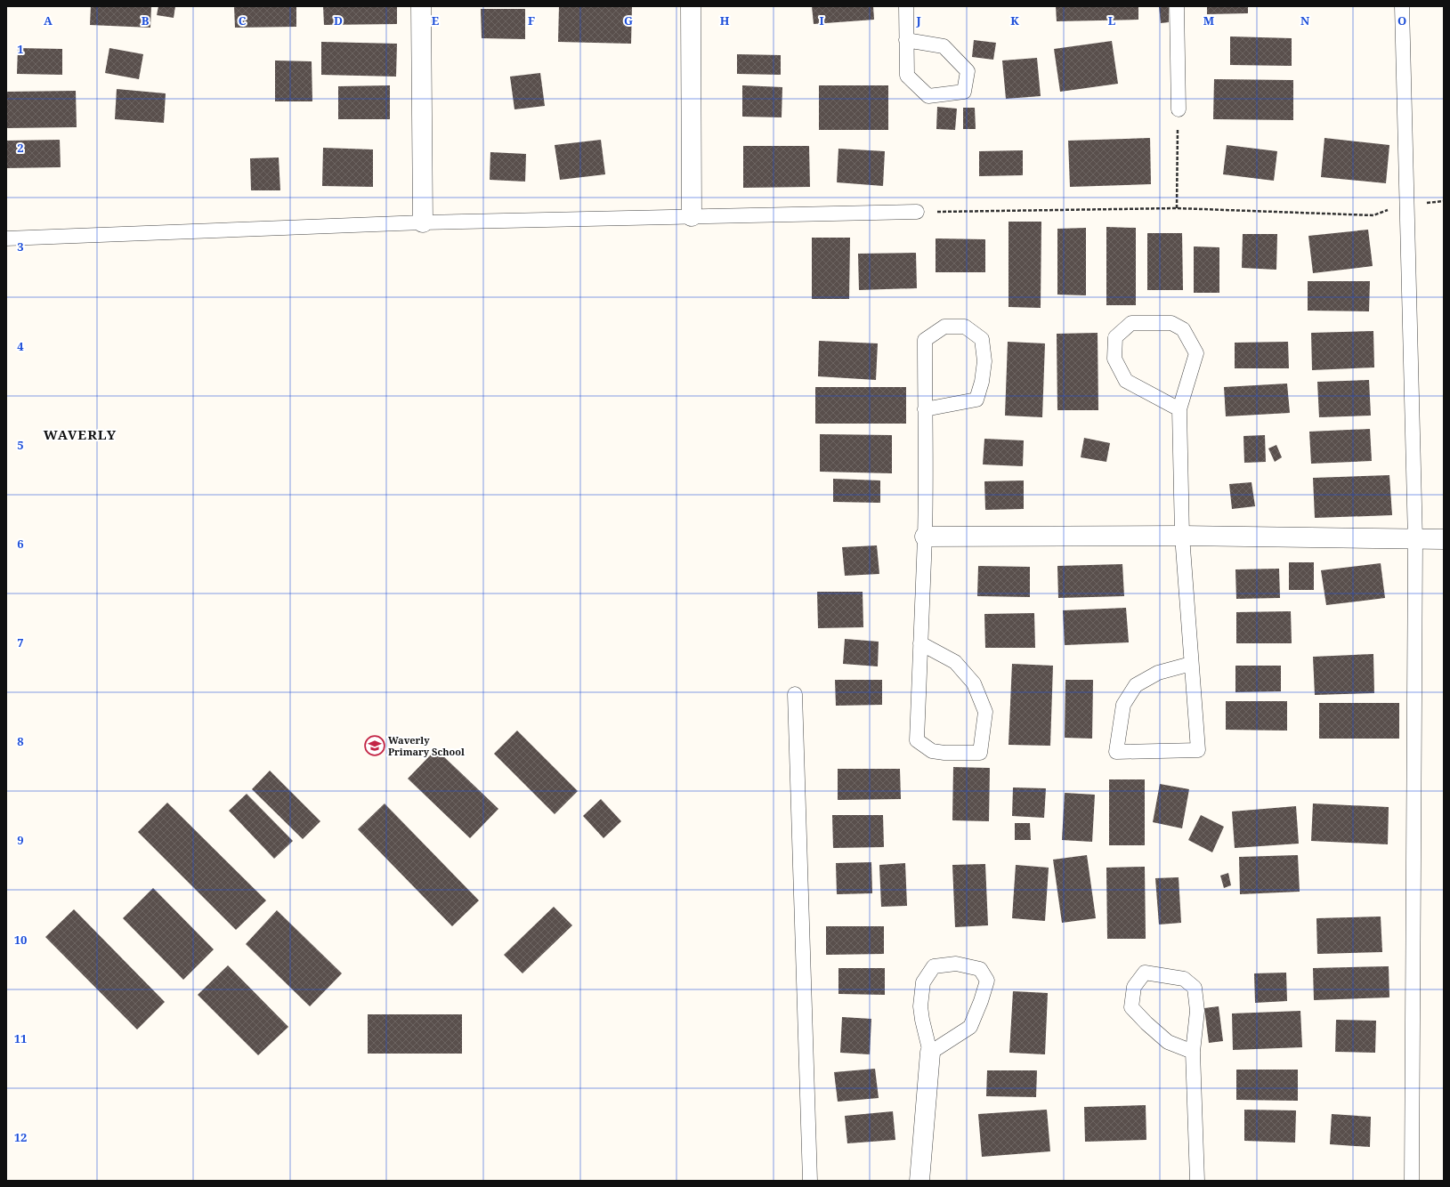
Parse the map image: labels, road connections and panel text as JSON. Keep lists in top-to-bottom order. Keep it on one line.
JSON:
{"districts":["WAVERLY"],"places":{"school or university":["Waverly Primary School"]},"grid":{"columns":["A","B","C","D","E","F","G","H","I","J","K","L","M","N","O"],"rows":["1","2","3","4","5","6","7","8","9","10","11","12"]}}
